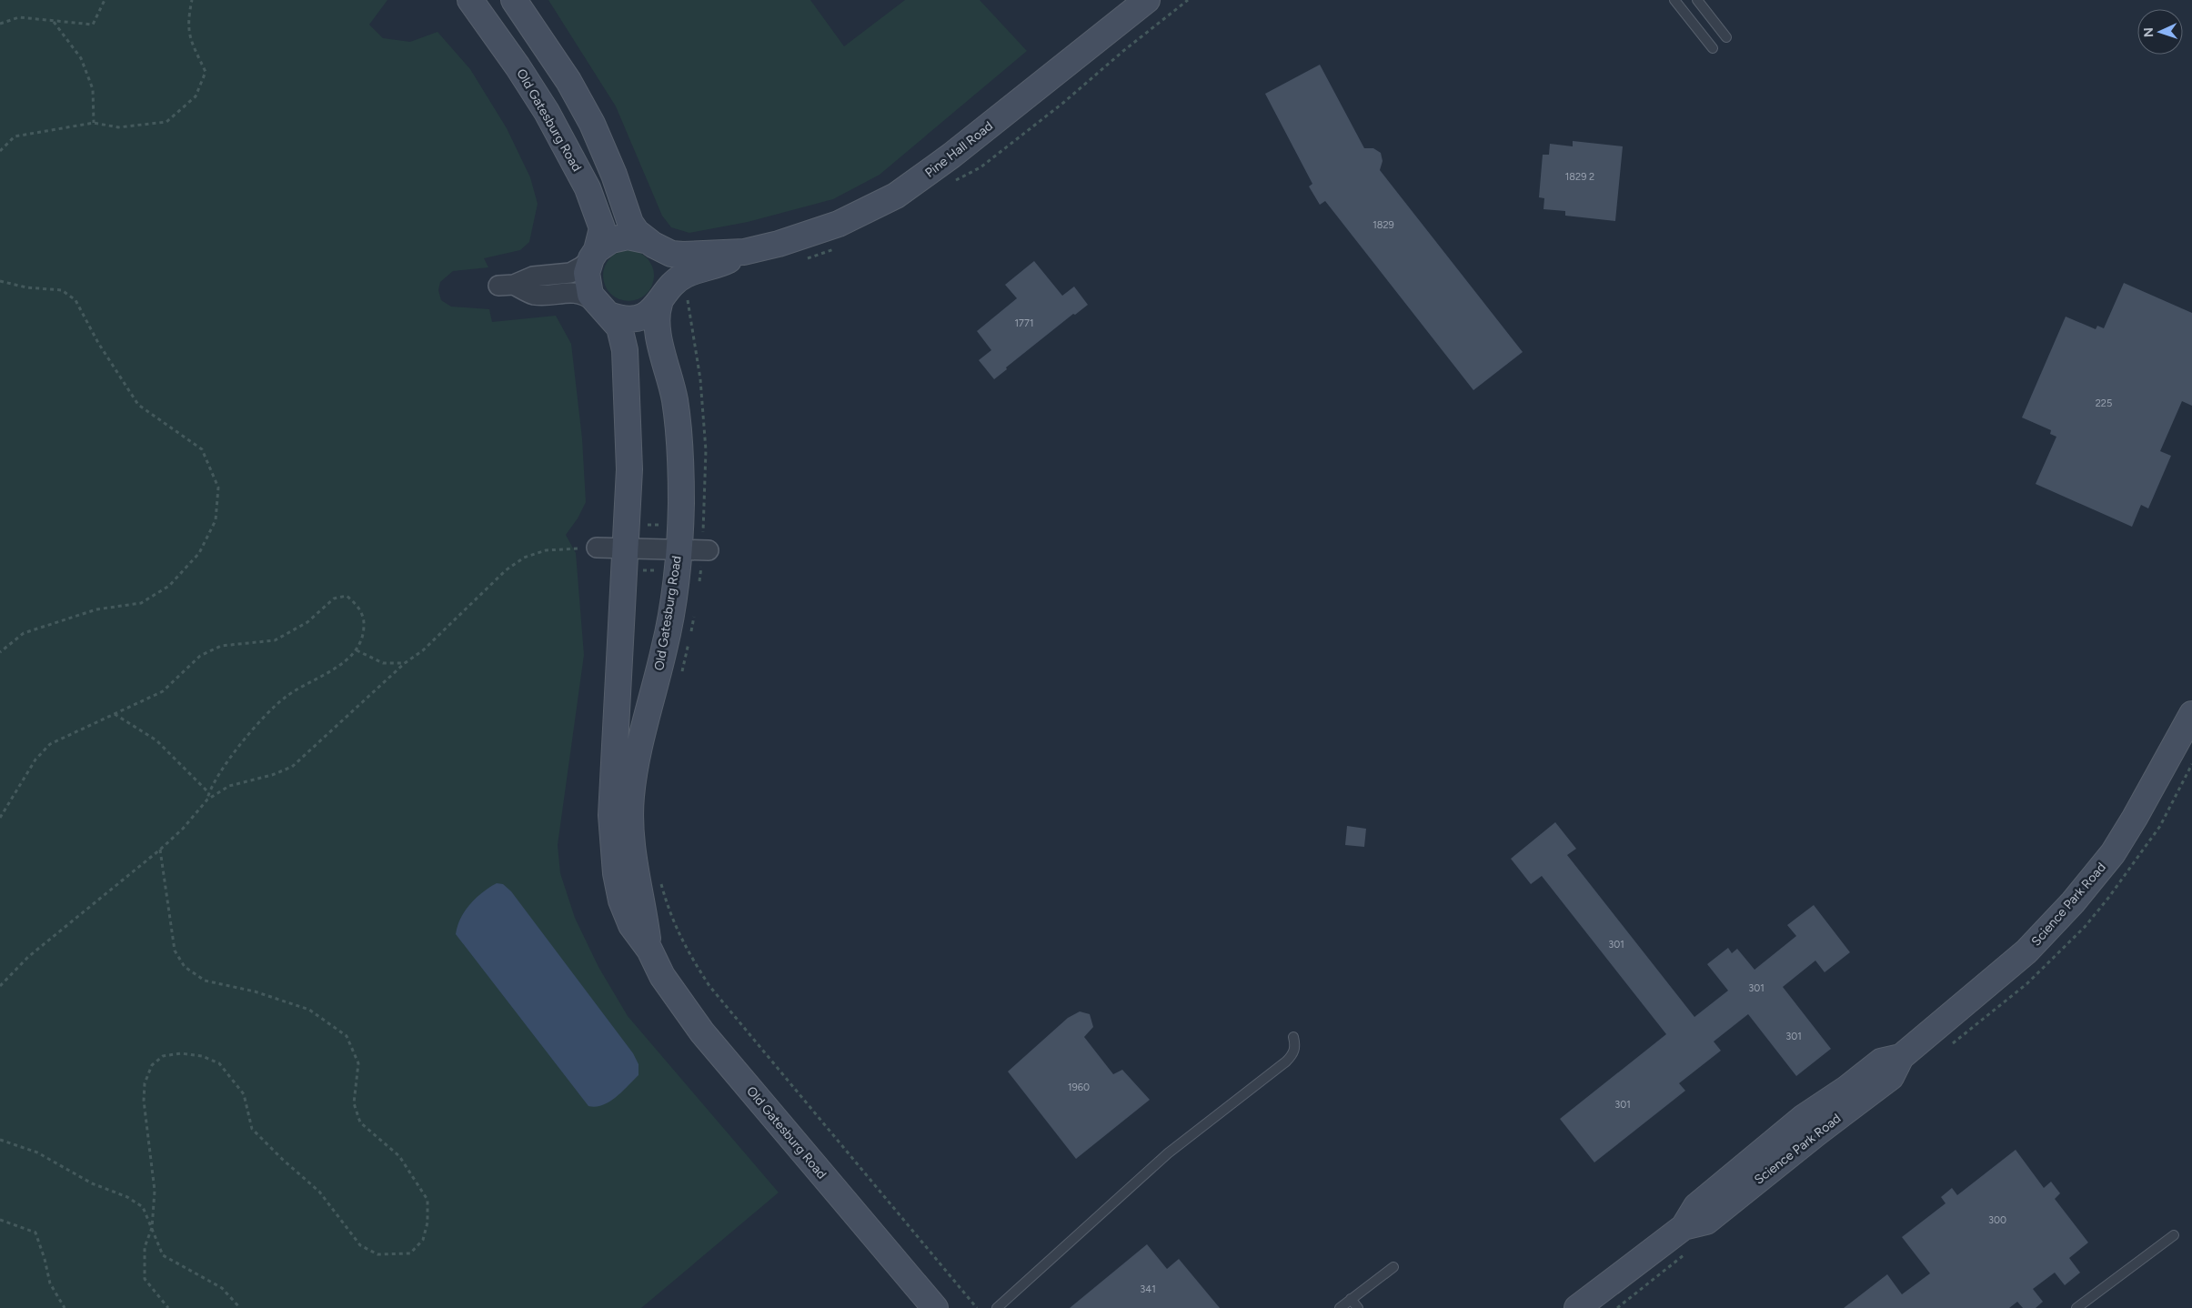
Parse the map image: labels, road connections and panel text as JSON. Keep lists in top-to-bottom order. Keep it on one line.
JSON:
{"streets":{"street":["Old Gatesburg Road","Pine Hall Road","Science Park Road"]},"crossings":[["Old Gatesburg Road","Pine Hall Road"]],"house_numbers":["1829 2","1829","1771","225","301","301","301","1960","301","300","341"],"north":"left"}
